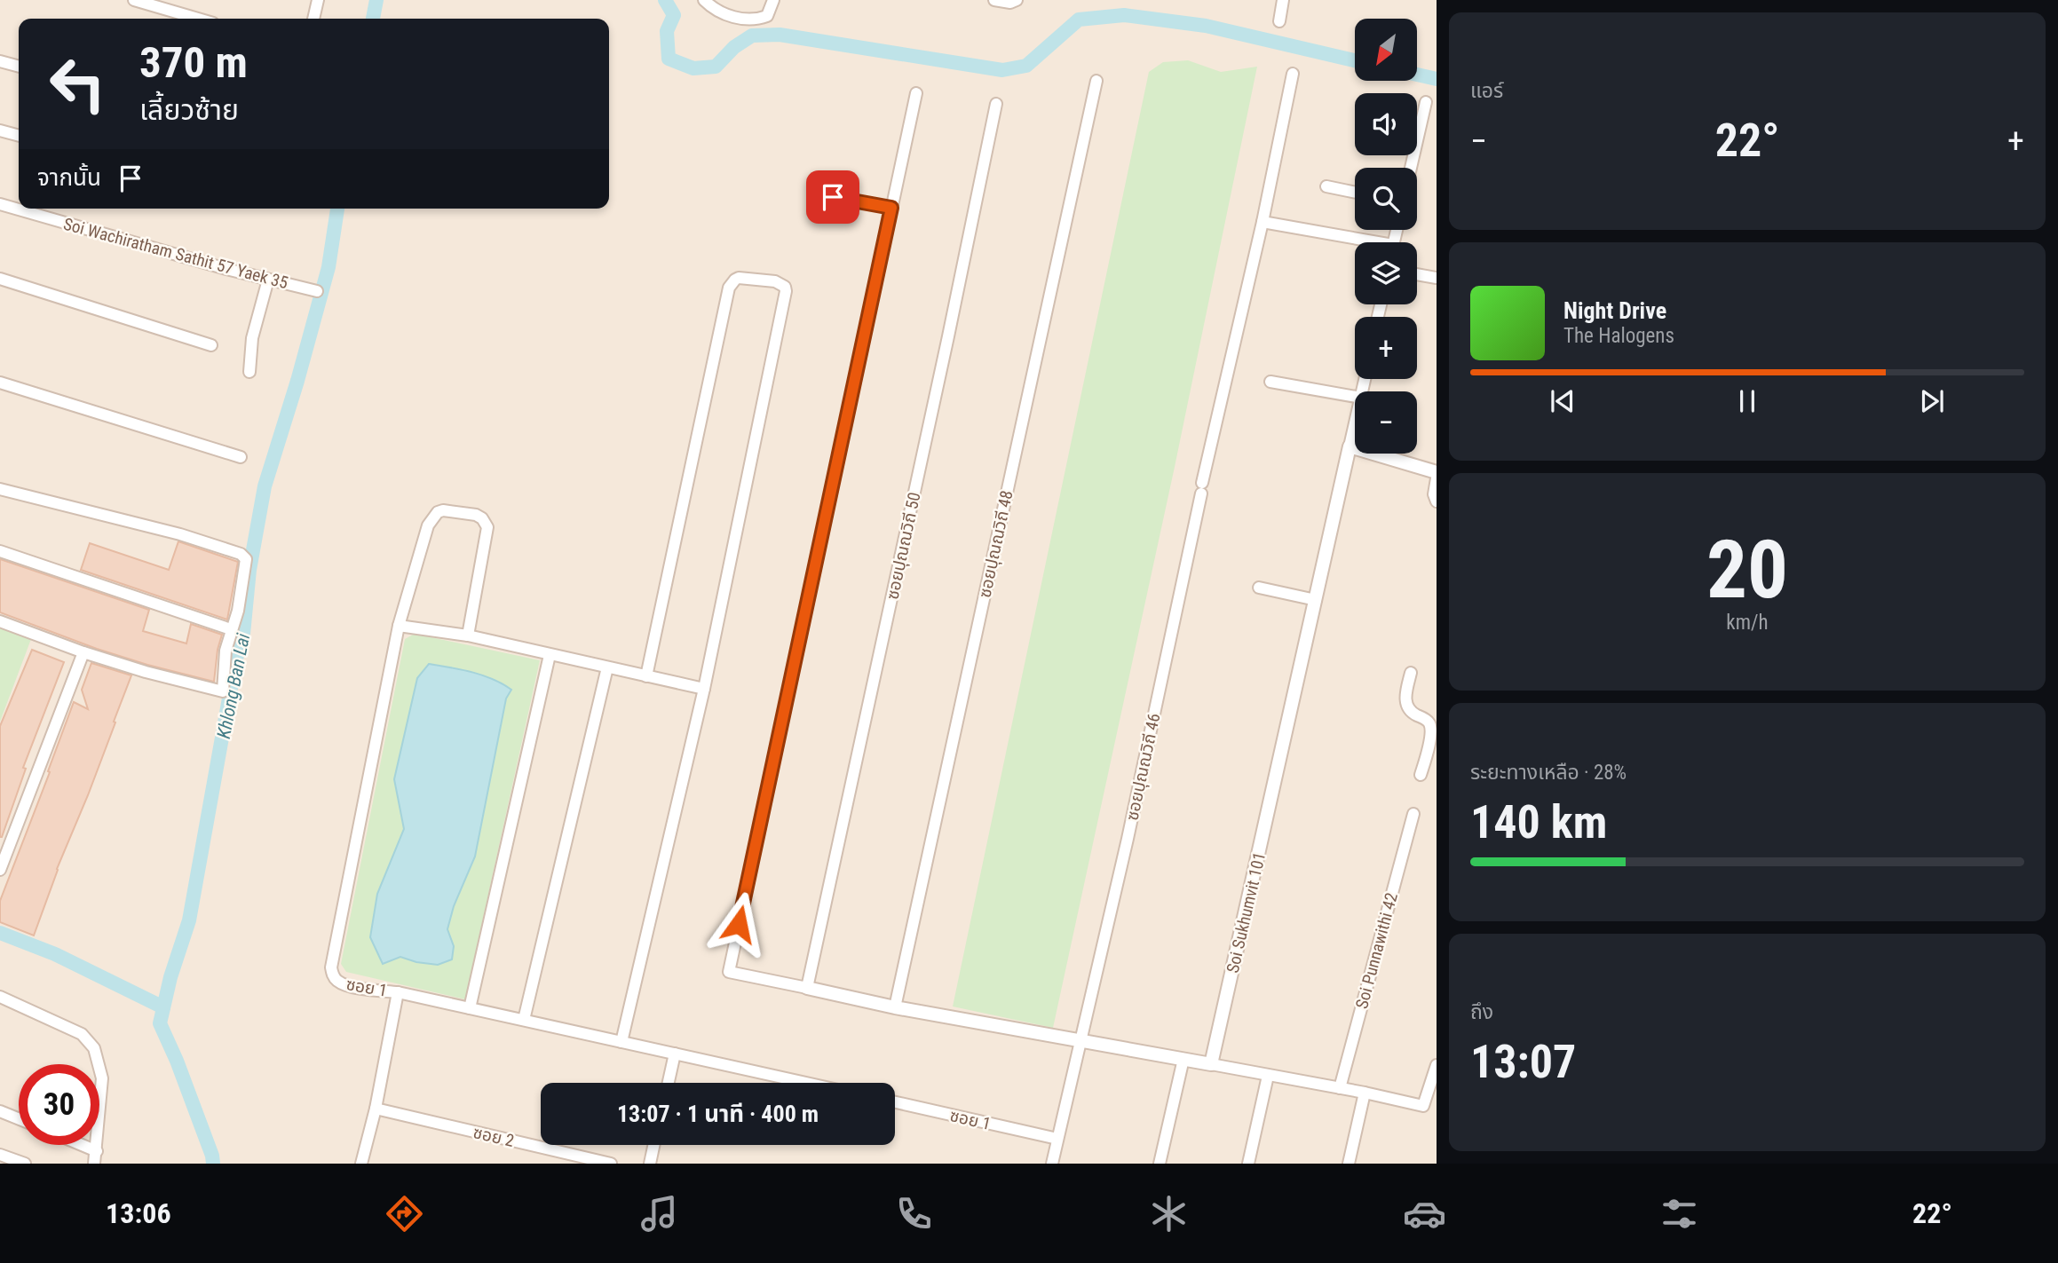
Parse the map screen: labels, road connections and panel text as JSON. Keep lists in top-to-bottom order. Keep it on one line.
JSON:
{"streets":{"street":["Soi Wachiratham Sathit 57 Yaek 35","ซอยปุณณวิถี 48","ซอยปุณณวิถี 50","ซอยปุณณวิถี 46","Soi Sukhumvit 101","Soi Punnawithi 42","ซอย 1","ซอย 2"]},"crossings":[["ซอยปุณณวิถี 46","ซอย 1"]],"water":["Khlong Ban Lai"],"north":"bottom left","page":{"tile":["แอร์",["20","km/h"],["ระยะทางเหลือ · 28%","140 km"],["ถึง","13:07"]],"map_buttons":["+","−"],"turn":["370 m","เลี้ยวซ้าย"],"heat":["−","22°","+"],"then":"จากนั้น","song":["Night Drive","The Halogens"],"limit":"30","trip":"13:07 · 1 นาที · 400 m","tabs":["13:06","22°"]}}
